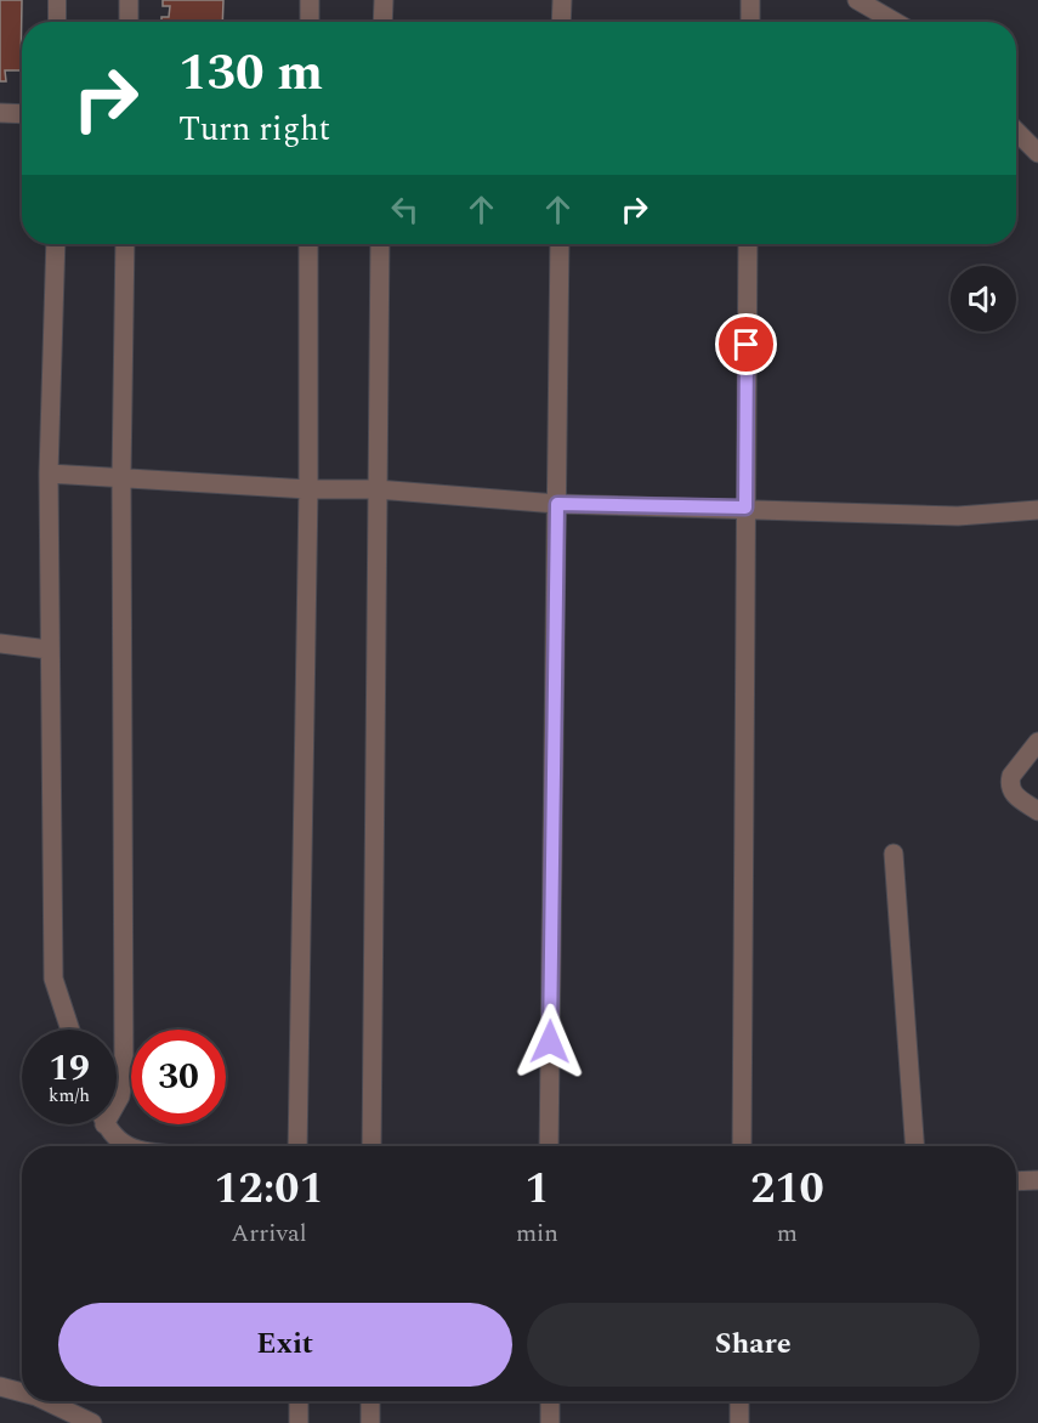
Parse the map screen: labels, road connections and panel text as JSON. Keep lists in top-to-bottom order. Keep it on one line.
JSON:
{"page":{"turn":["130 m","Turn right"],"speed":"19 km/h","limit":"30","eta":["12:01","Arrival","1","min","210","m"],"buttons":["Exit","Share"]}}
